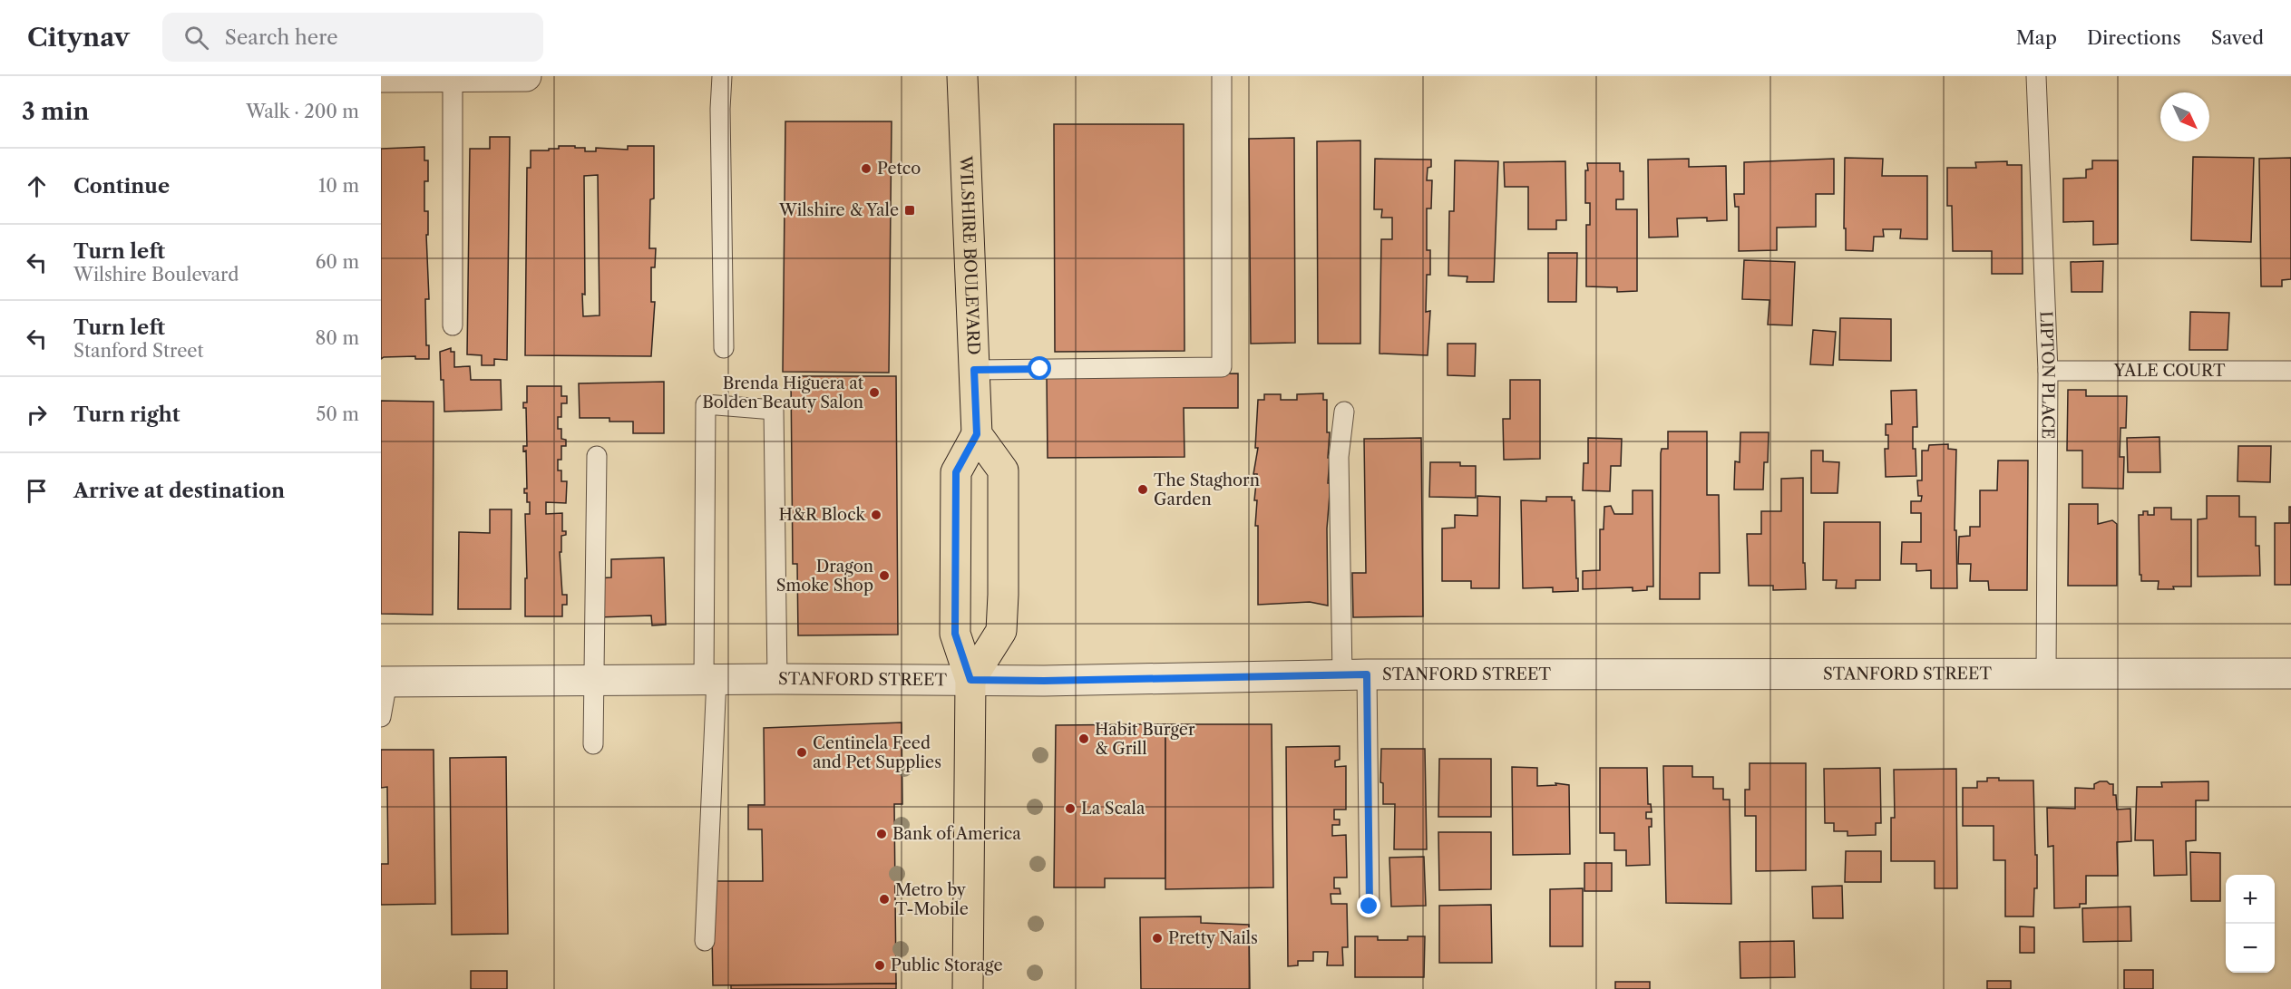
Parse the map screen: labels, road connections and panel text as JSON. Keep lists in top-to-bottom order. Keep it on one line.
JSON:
{"streets":{"main road":["WILSHIRE BOULEVARD"],"street":["STANFORD STREET"],"lane":["YALE COURT","LIPTON PLACE"]},"crossings":[["YALE COURT","LIPTON PLACE"],["LIPTON PLACE","STANFORD STREET"]],"places":{"other":["Petco","Brenda Higuera at Bolden Beauty Salon","The Staghorn Garden","H&R Block","Dragon Smoke Shop","Habit Burger & Grill","Centinela Feed and Pet Supplies","La Scala","Bank of America","Metro by T-Mobile","Pretty Nails","Public Storage"],"transit":["Wilshire & Yale"]},"north":"bottom right","page":{"header":"Citynav","search":"Search here","nav":["Map","Directions","Saved"],"heading":["3 min","Walk · 200 m"],"list":[["Continue","10 m"],["Turn left","Wilshire Boulevard","60 m"],["Turn left","Stanford Street","80 m"],["Turn right","50 m"],"Arrive at destination"],"map_buttons":["+","−"]}}
